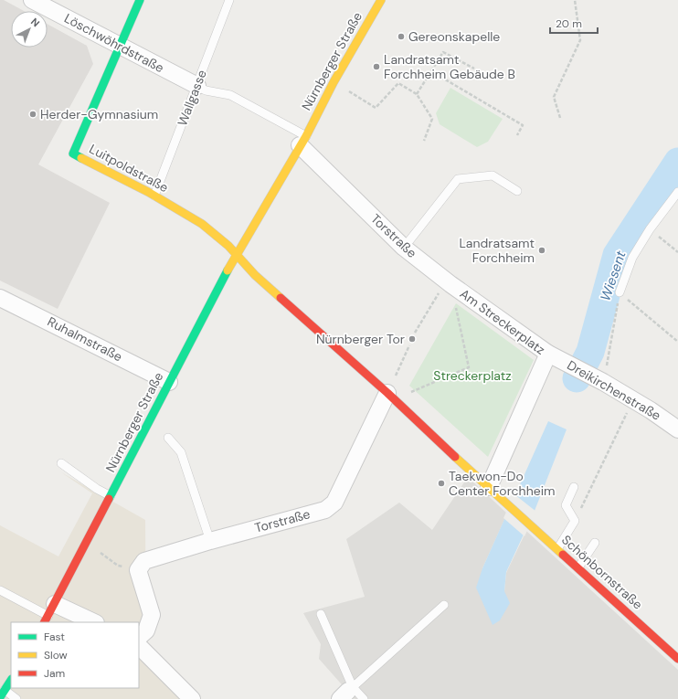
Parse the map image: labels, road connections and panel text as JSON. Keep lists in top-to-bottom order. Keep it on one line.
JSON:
{"streets":{"street":["Löschwöhrdstraße","Nürnberger Straße","Luitpoldstraße","Torstraße","Am Streckerplatz","Ruhalmstraße","Dreikirchenstraße","Schönbornstraße"],"lane":["Wallgasse"]},"crossings":[["Löschwöhrdstraße","Wallgasse"],["Löschwöhrdstraße","Luitpoldstraße"],["Nürnberger Straße","Luitpoldstraße"],["Nürnberger Straße","Torstraße"],["Nürnberger Straße","Ruhalmstraße"],["Wallgasse","Luitpoldstraße"],["Torstraße","Am Streckerplatz"],["Am Streckerplatz","Dreikirchenstraße"],["Am Streckerplatz","Schönbornstraße"]],"water":["Wiesent"],"parks":["Streckerplatz"],"places":["Gereonskapelle","Landratsamt Forchheim Gebäude B","Herder-Gymnasium","Landratsamt Forchheim","Nürnberger Tor","Taekwon-Do Center Forchheim"],"legend":["Fast","Slow","Jam"],"scale_bar":"20 m","north":"top right"}
